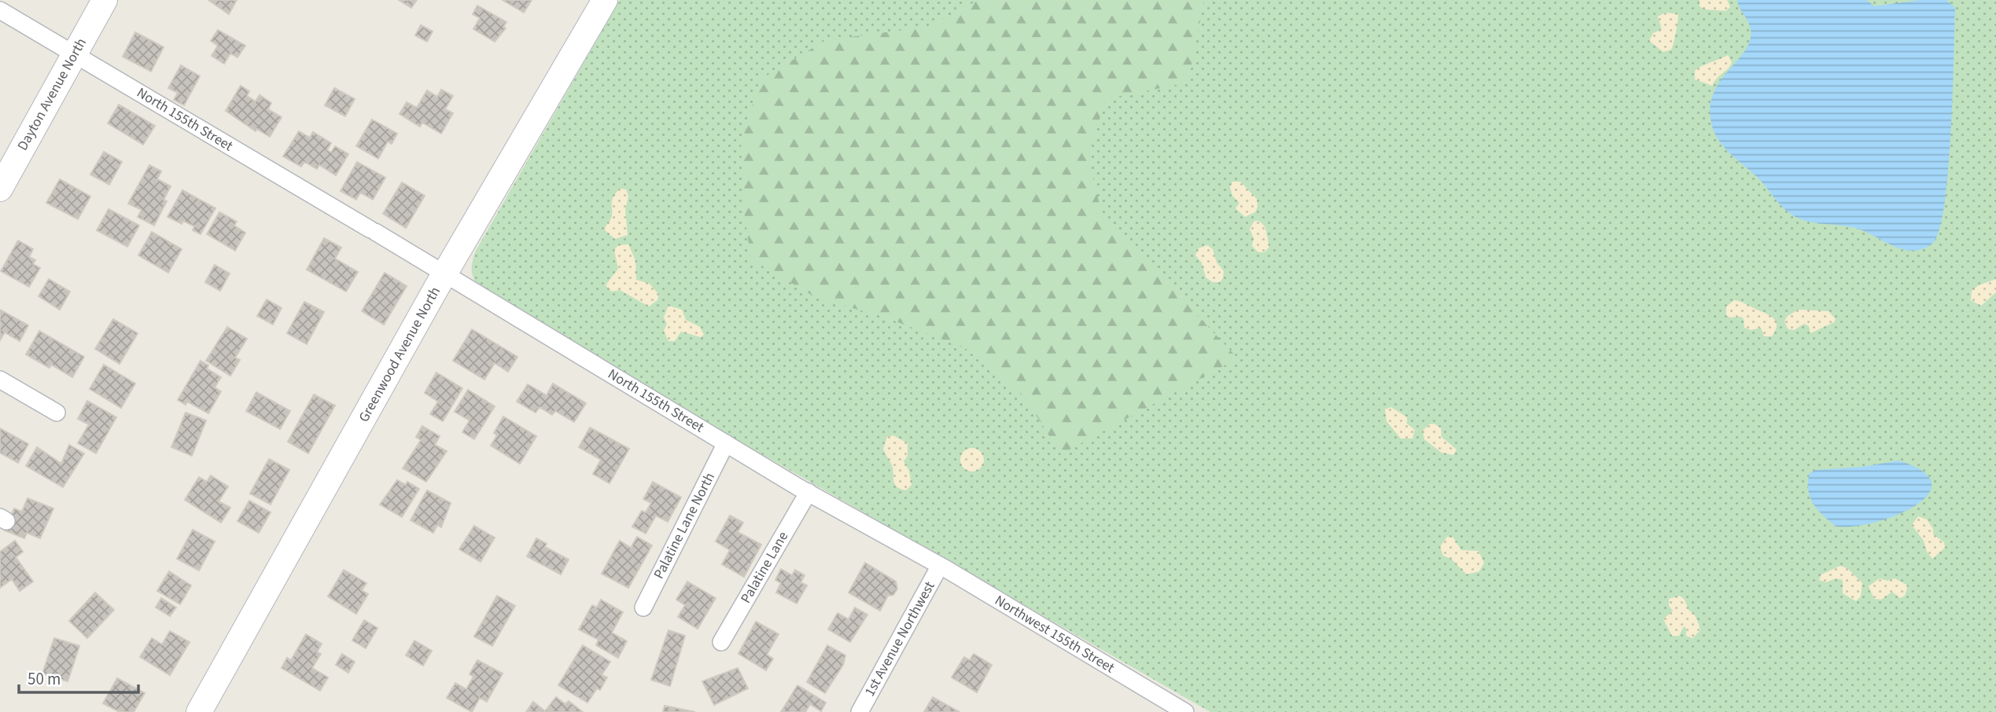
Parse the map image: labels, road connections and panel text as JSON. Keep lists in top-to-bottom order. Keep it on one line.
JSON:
{"streets":{"street":["Dayton Avenue North","North 155th Street","Greenwood Avenue North","Palatine Lane North","Palatine Lane","Northwest 155th Street","1st Avenue Northwest"]},"crossings":[["Dayton Avenue North","North 155th Street"],["North 155th Street","Greenwood Avenue North"],["North 155th Street","Palatine Lane North"],["North 155th Street","Palatine Lane"],["North 155th Street","Northwest 155th Street"],["North 155th Street","1st Avenue Northwest"],["Northwest 155th Street","1st Avenue Northwest"]],"scale_bar":"50 m"}
